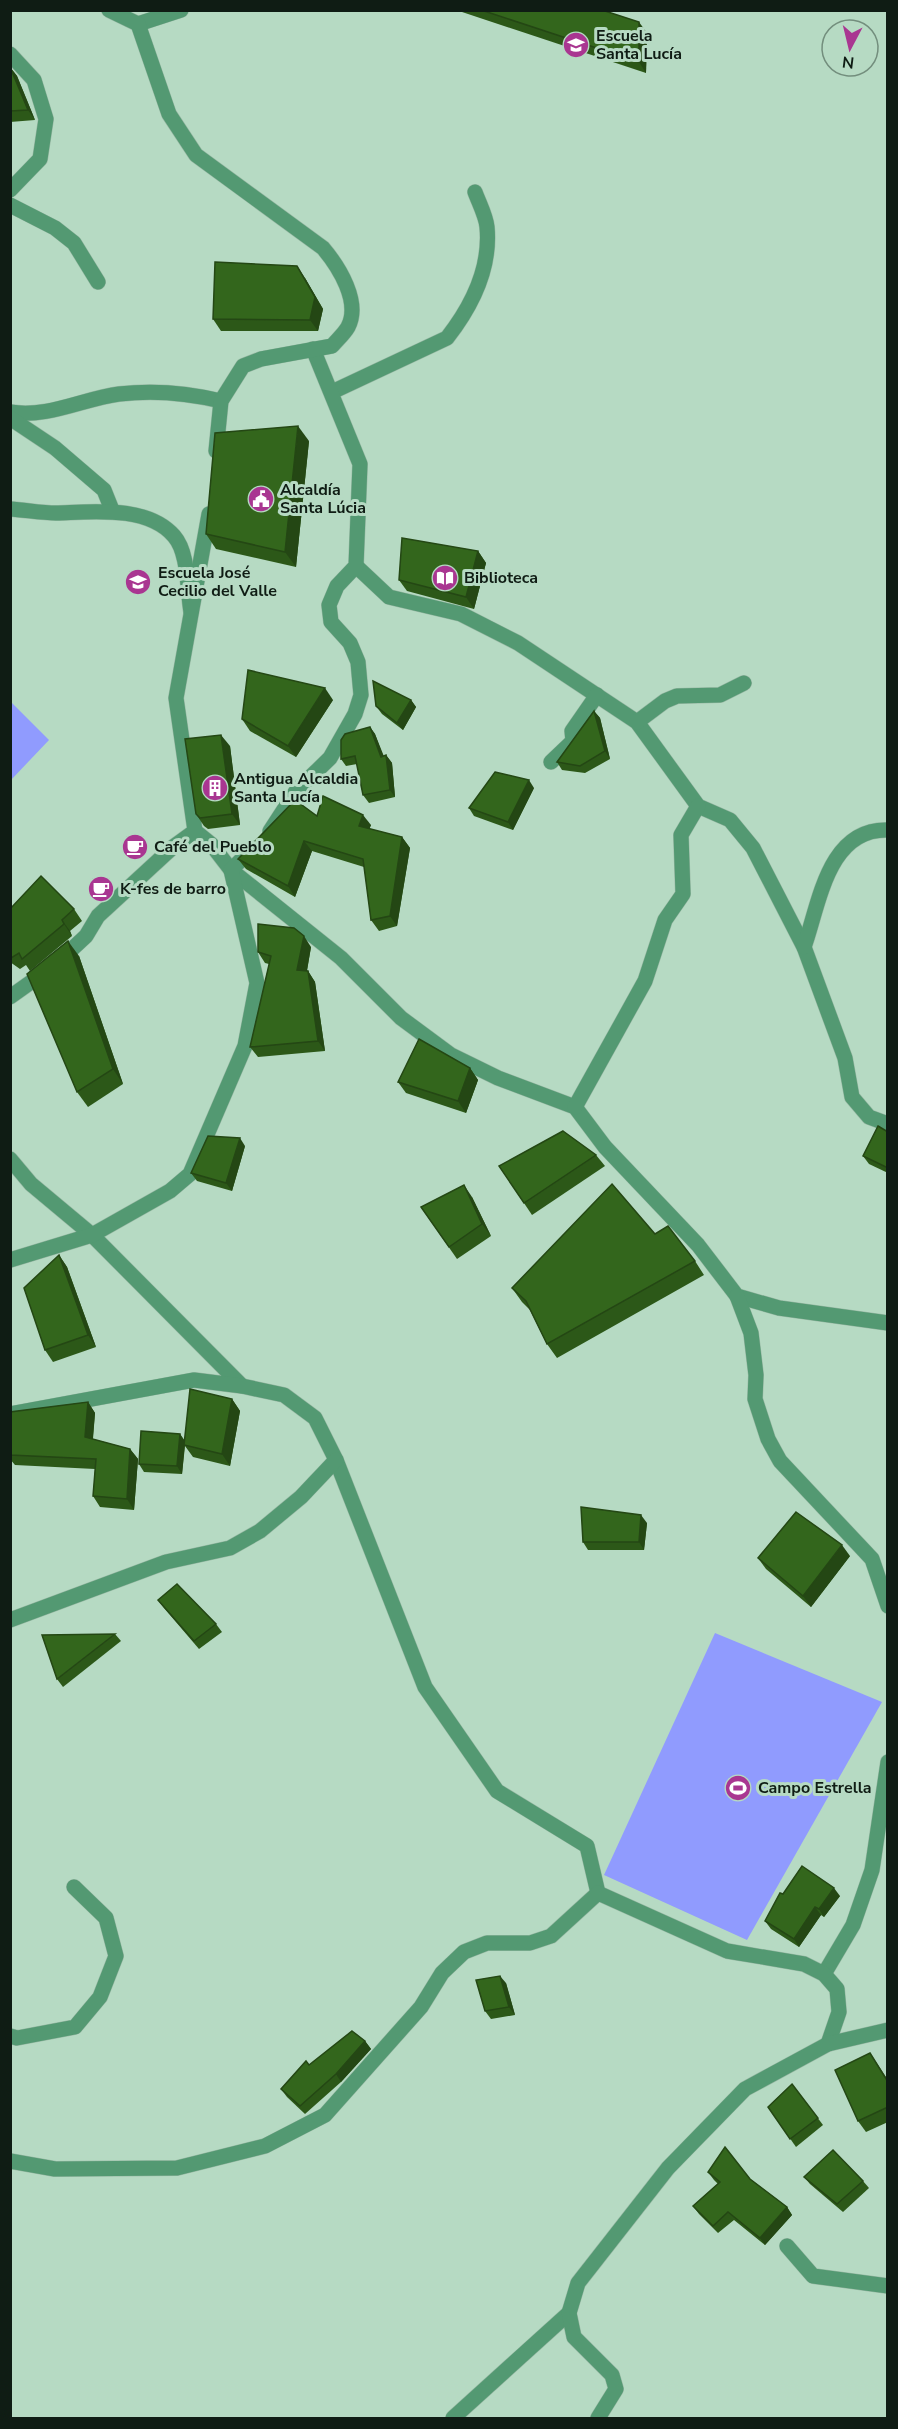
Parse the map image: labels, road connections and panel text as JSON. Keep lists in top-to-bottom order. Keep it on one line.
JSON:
{"places":{"school or university":["Escuela Santa Lucía","Escuela José Cecilio del Valle"],"public building":["Alcaldía Santa Lúcia"],"library":["Biblioteca"],"building":["Antigua Alcaldia Santa Lucía"],"cafe":["Café del Pueblo","K-fes de barro"],"sports":["Campo Estrella"]},"north":"bottom"}
